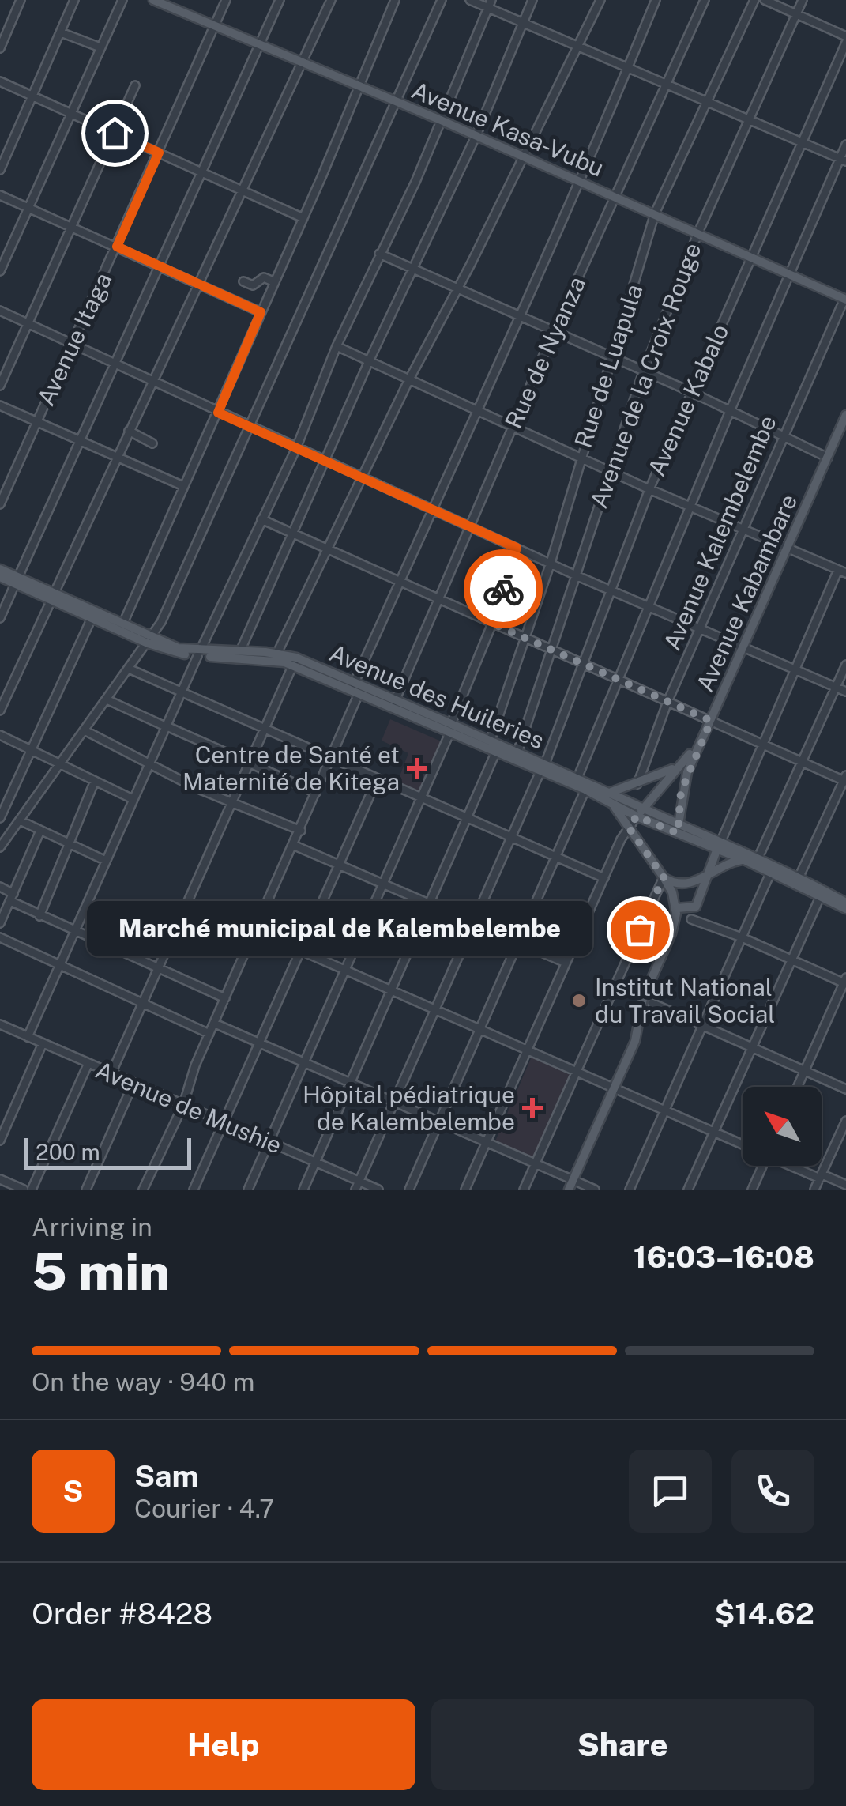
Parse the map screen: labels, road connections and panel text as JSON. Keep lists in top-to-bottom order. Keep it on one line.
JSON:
{"streets":{"main road":["Avenue Kasa-Vubu","Avenue Kabambare","Avenue des Huileries"],"street":["Avenue Itaga","Rue de Nyanza","Rue de Luapula","Avenue de la Croix Rouge","Avenue Kabalo","Avenue Kalembelembe","Avenue de Mushie"]},"crossings":[["Avenue Kasa-Vubu","Avenue Itaga"],["Avenue Kasa-Vubu","Rue de Nyanza"],["Avenue Kasa-Vubu","Rue de Luapula"],["Avenue Kasa-Vubu","Avenue de la Croix Rouge"],["Avenue Kasa-Vubu","Avenue Kabalo"],["Avenue Kasa-Vubu","Avenue Kalembelembe"],["Rue de Nyanza","Avenue des Huileries"],["Rue de Luapula","Avenue des Huileries"],["Avenue de la Croix Rouge","Avenue des Huileries"],["Avenue Kabalo","Avenue des Huileries"],["Avenue Kabalo","Avenue de Mushie"],["Avenue Kabambare","Avenue des Huileries"]],"places":{"health":["Centre de Santé et Maternité de Kitega","Hôpital pédiatrique de Kalembelembe"],"other":["Marché municipal de Kalembelembe","Institut National du Travail Social"]},"scale_bar":"200 m","north":"top left","page":{"bubble":"Marché municipal de Kalembelembe","scale":"200 m","heading":["5 min","Arriving in","16:03–16:08"],"panel":["Sam","Courier · 4.7","Order #8428","$14.62"],"bar":"On the way · 940 m","round":"S","buttons":["Help","Share"]}}
